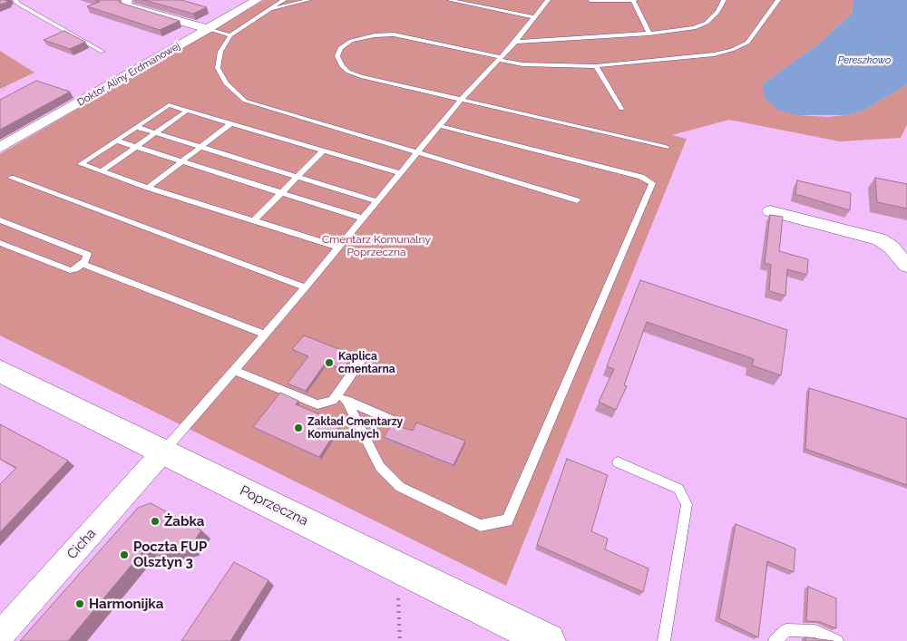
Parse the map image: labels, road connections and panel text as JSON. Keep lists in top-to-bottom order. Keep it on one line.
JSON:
{"streets":{"street":["Doktor Aliny Erdmanowej","Poprzeczna","Cicha"]},"crossings":[["Poprzeczna","Cicha"]],"water":["Pereszkowo"],"parks":["Cmentarz Komunalny Poprzeczna"],"places":["Kaplica cmentarna","Zakład Cmentarzy Komunalnych","Żabka","Poczta FUP Olsztyn 3","Harmonijka"]}
